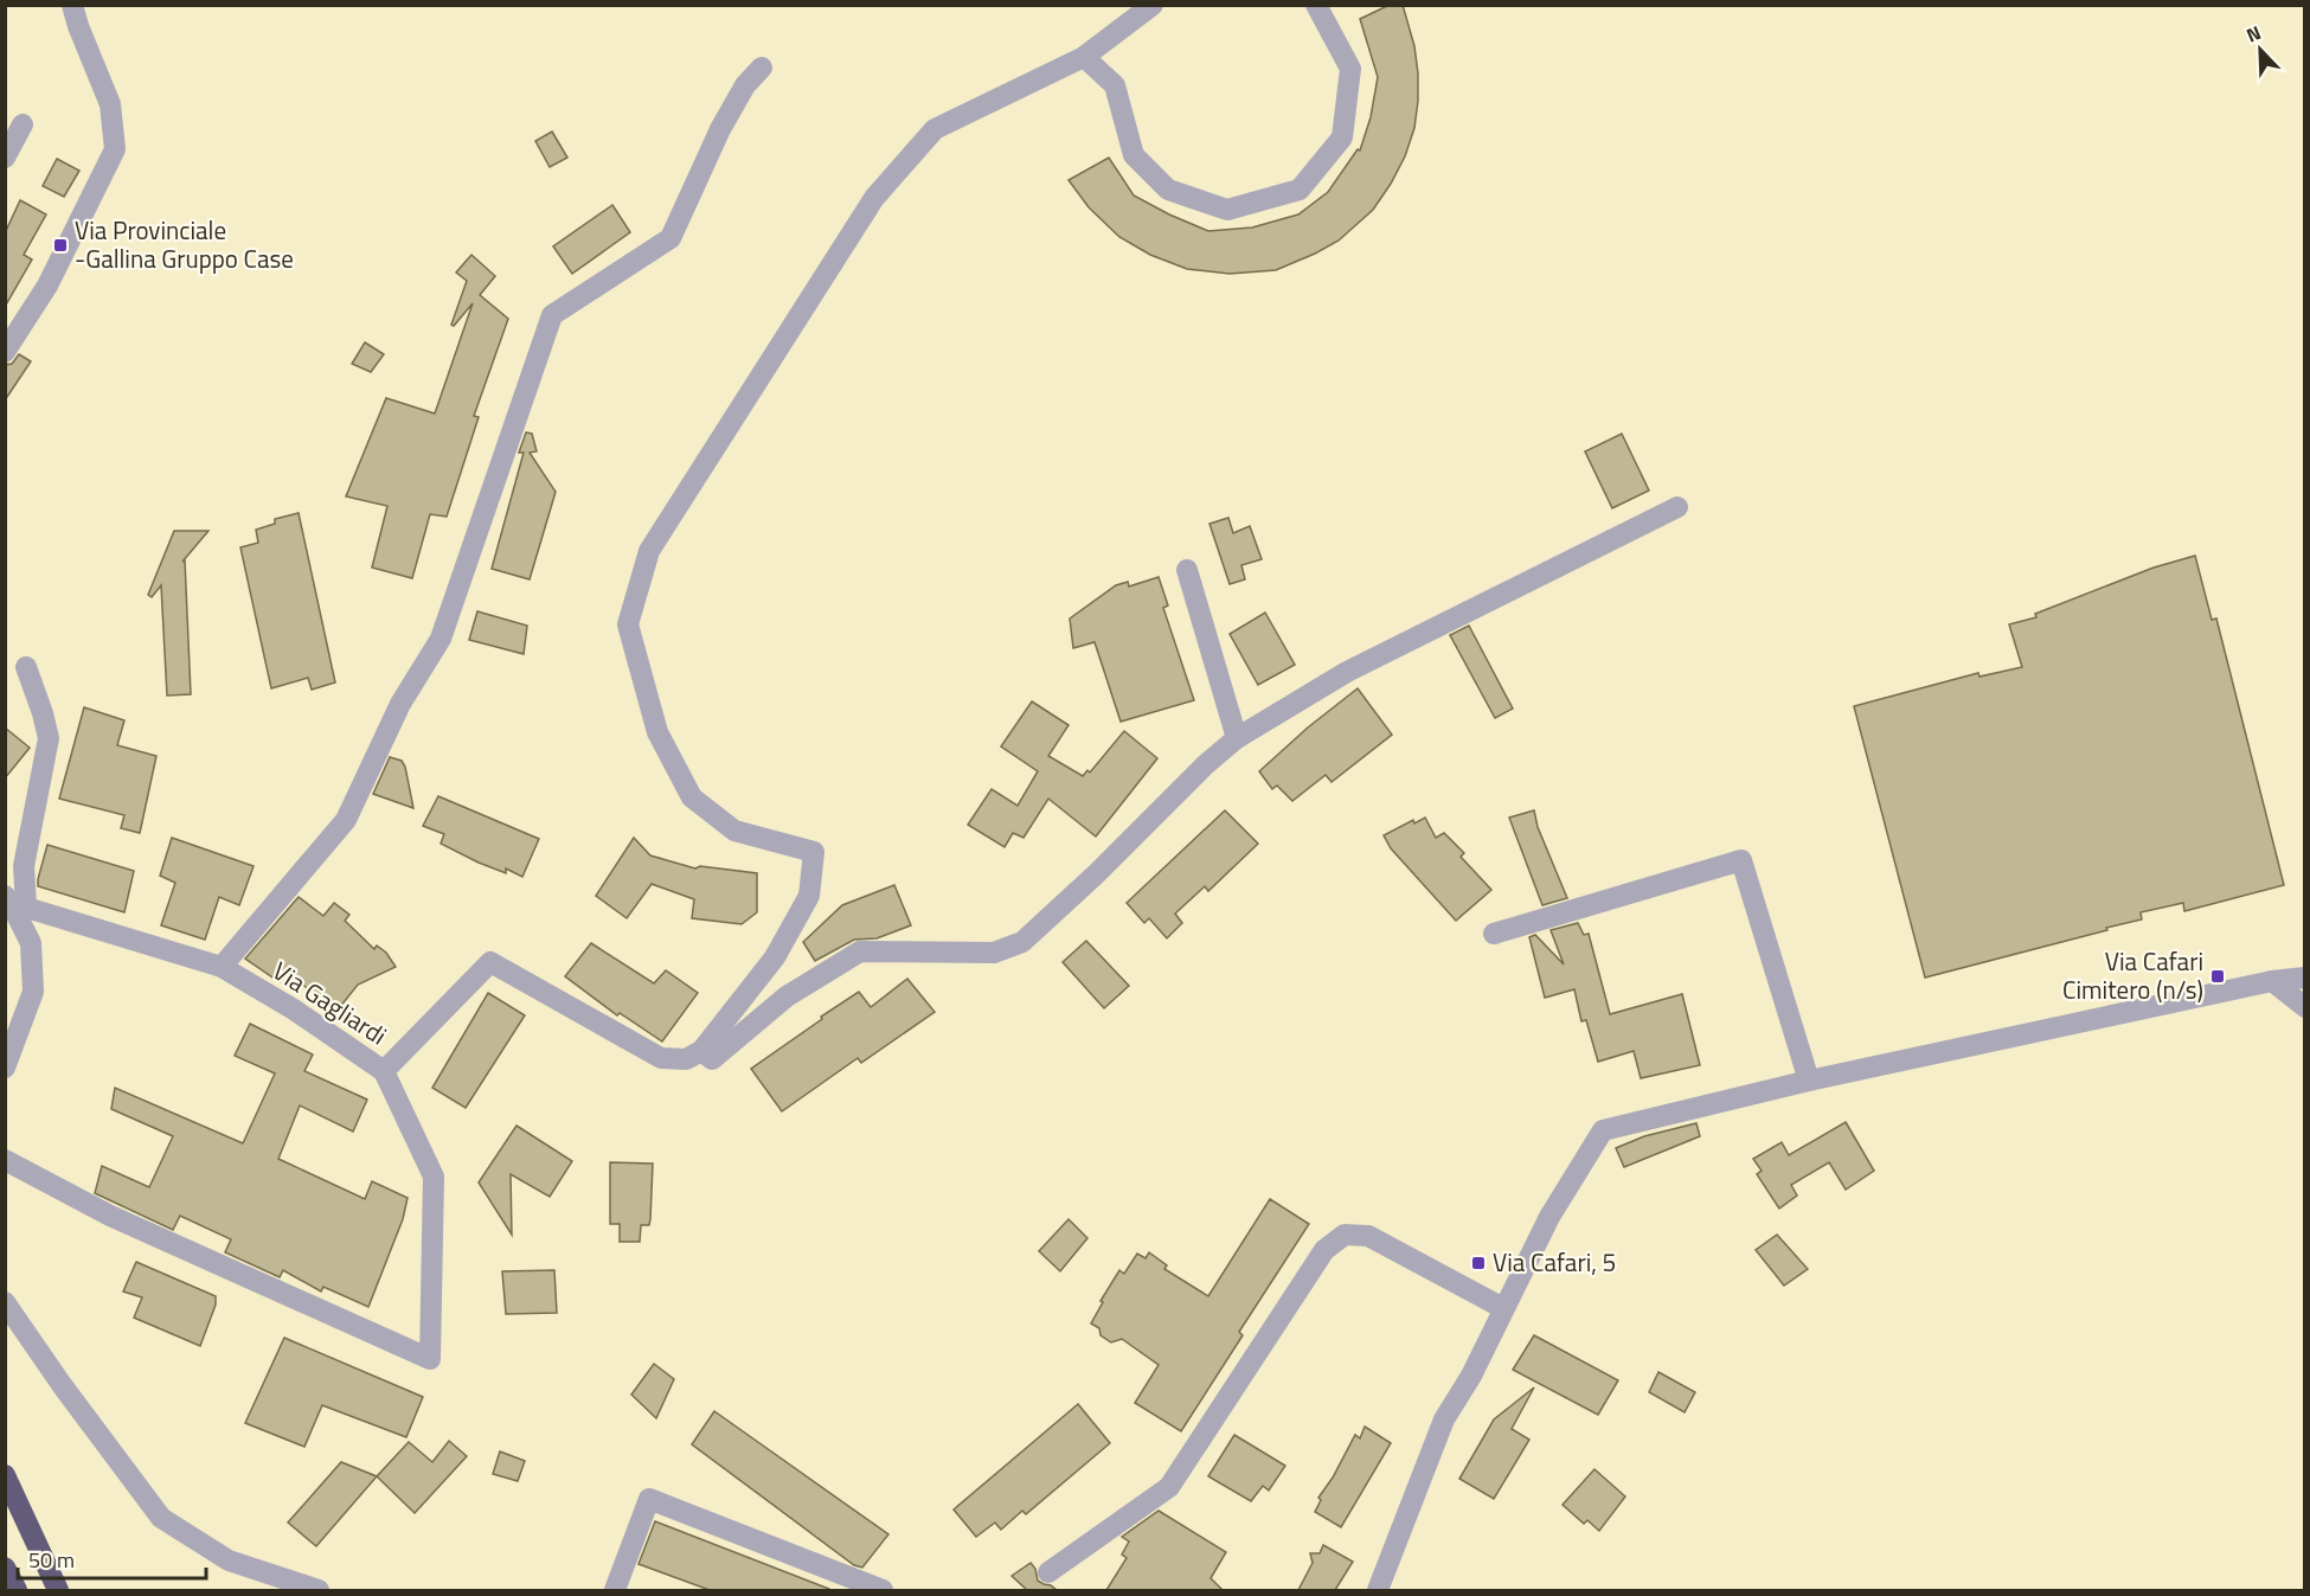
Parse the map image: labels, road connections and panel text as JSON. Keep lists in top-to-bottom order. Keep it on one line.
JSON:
{"streets":{"street":["Via Gagliardi"]},"places":{"transit":["Via Provinciale -Gallina Gruppo Case","Via Cafari Cimitero (n/s)","Via Cafari, 5"]},"scale_bar":"50 m","north":"top left"}
